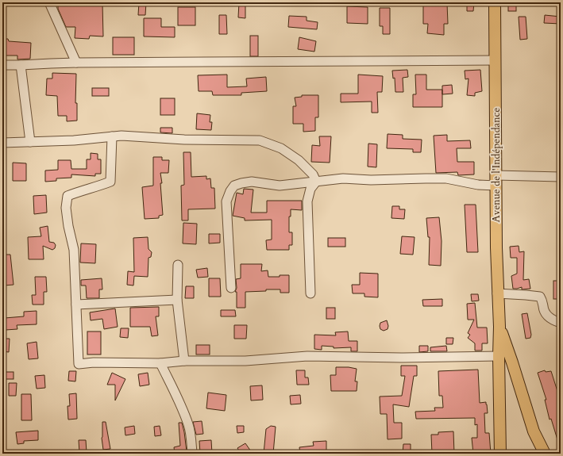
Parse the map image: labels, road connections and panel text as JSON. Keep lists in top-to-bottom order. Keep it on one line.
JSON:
{"streets":{"main road":["Avenue de l'Indépendance"]}}
